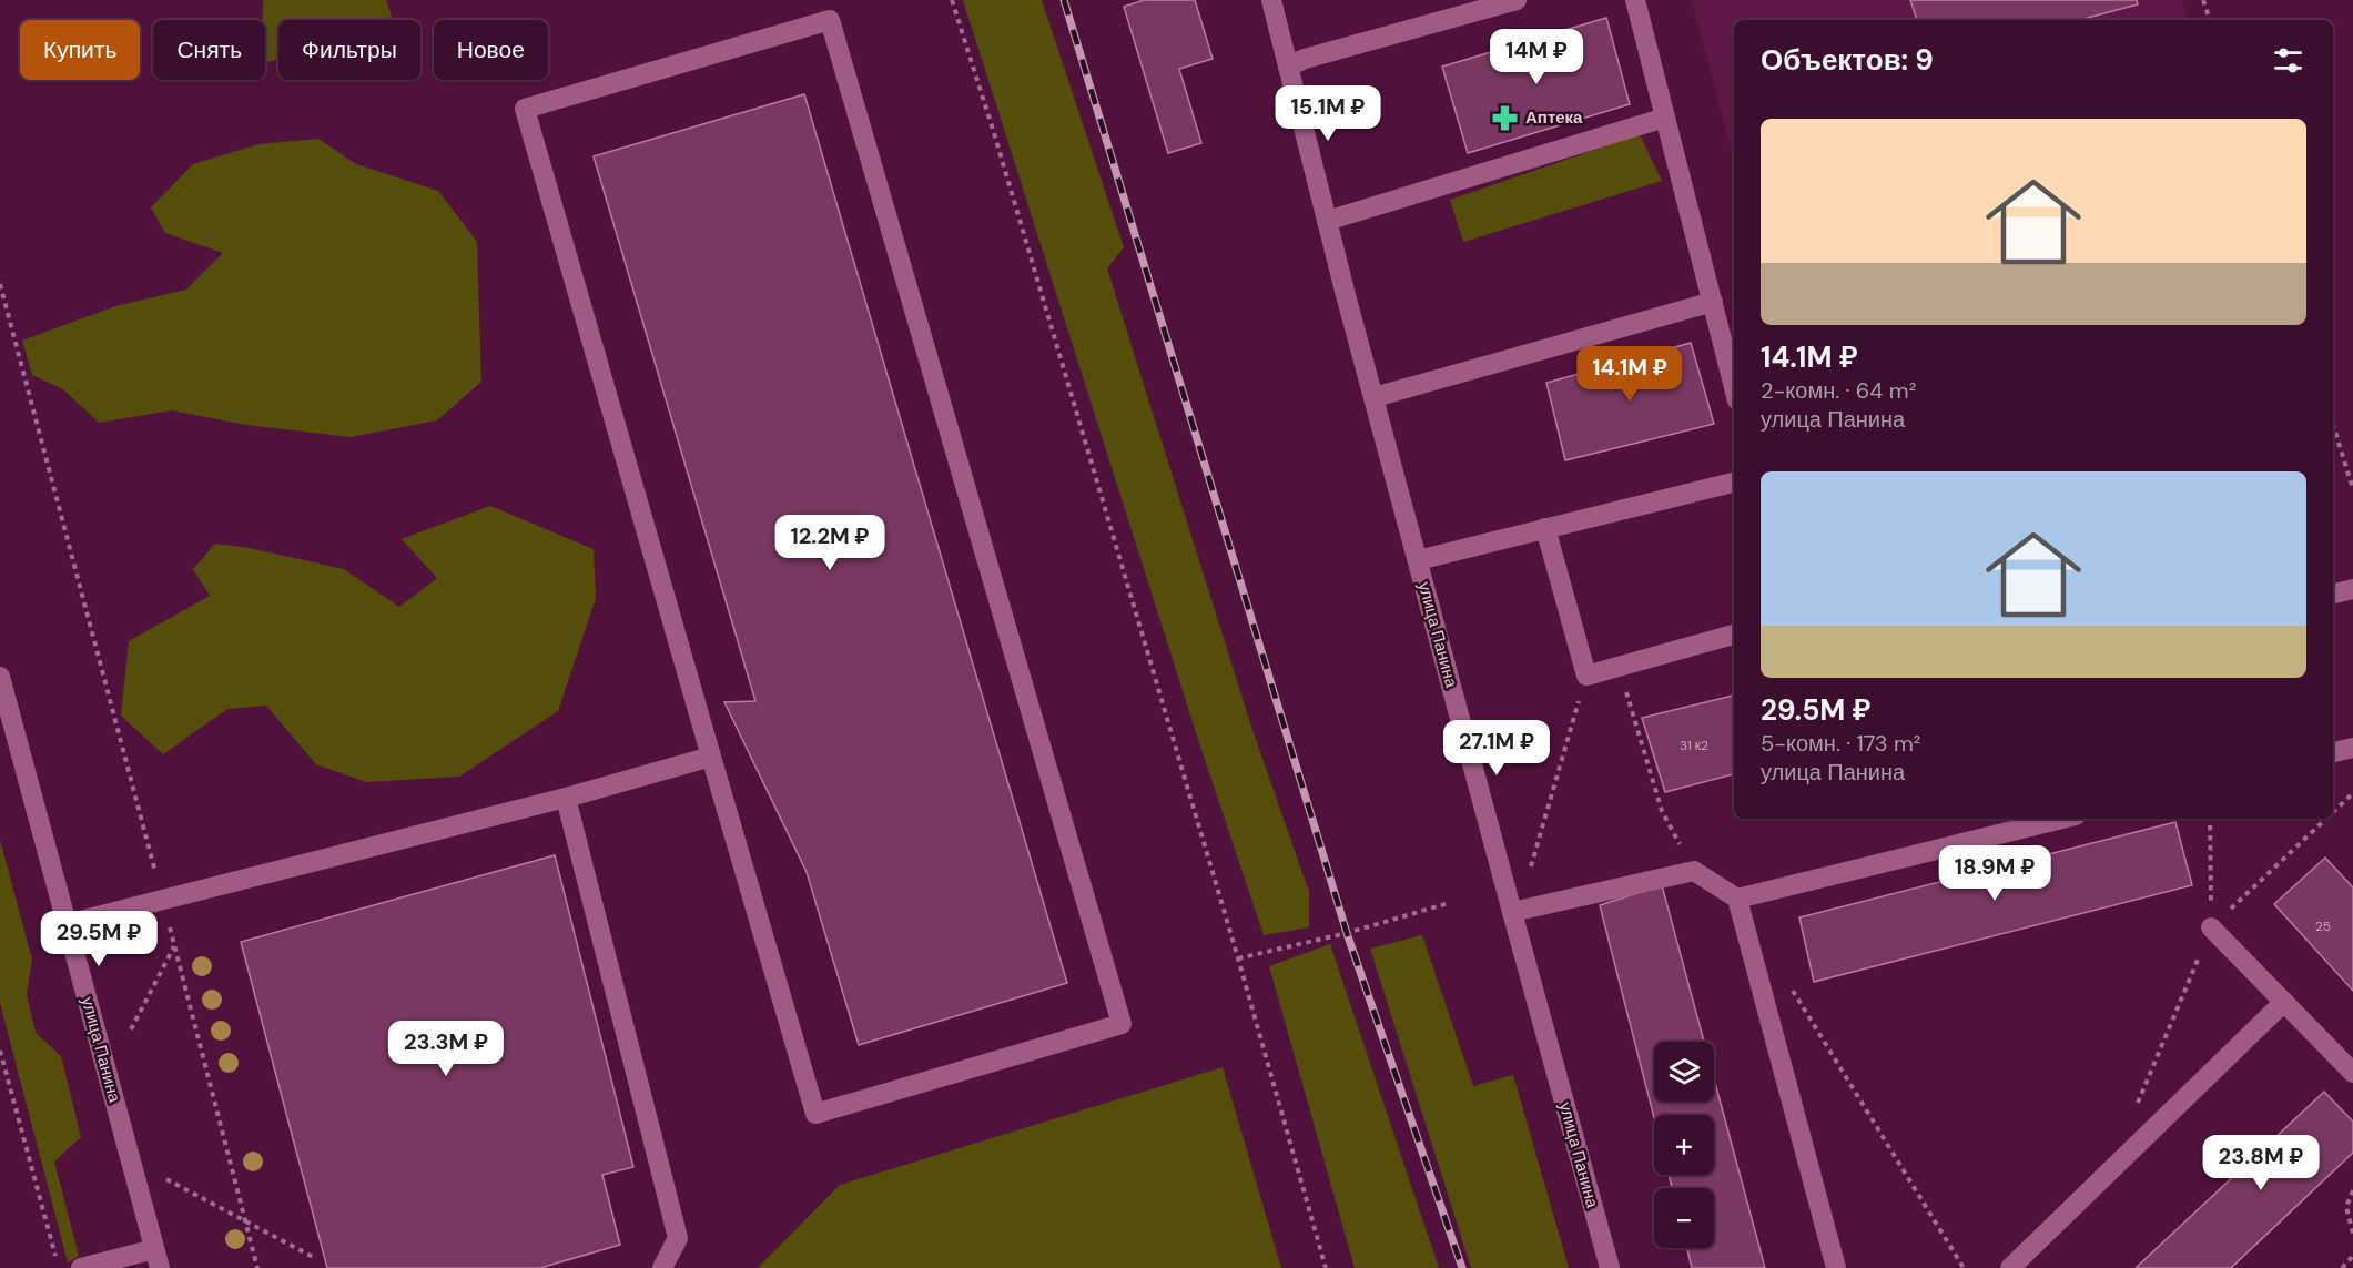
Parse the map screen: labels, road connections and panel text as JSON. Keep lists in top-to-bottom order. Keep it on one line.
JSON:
{"streets":{"street":["улица Панина"]},"places":{"pharmacy":["Аптека"]},"house_numbers":["31 к2","25"],"page":{"chip":["Купить","Снять","Фильтры","Новое"],"heading":"Объектов: 9","price":["14M ₽","15.1M ₽","14.1M ₽","12.2M ₽","27.1M ₽","18.9M ₽","29.5M ₽","23.3M ₽","23.8M ₽"],"list":[{"name":"14.1M ₽","note":"2-комн. · 64 m² · улица Панина"},{"name":"29.5M ₽","note":"5-комн. · 173 m² · улица Панина"}],"map_buttons":["+","−"]}}
